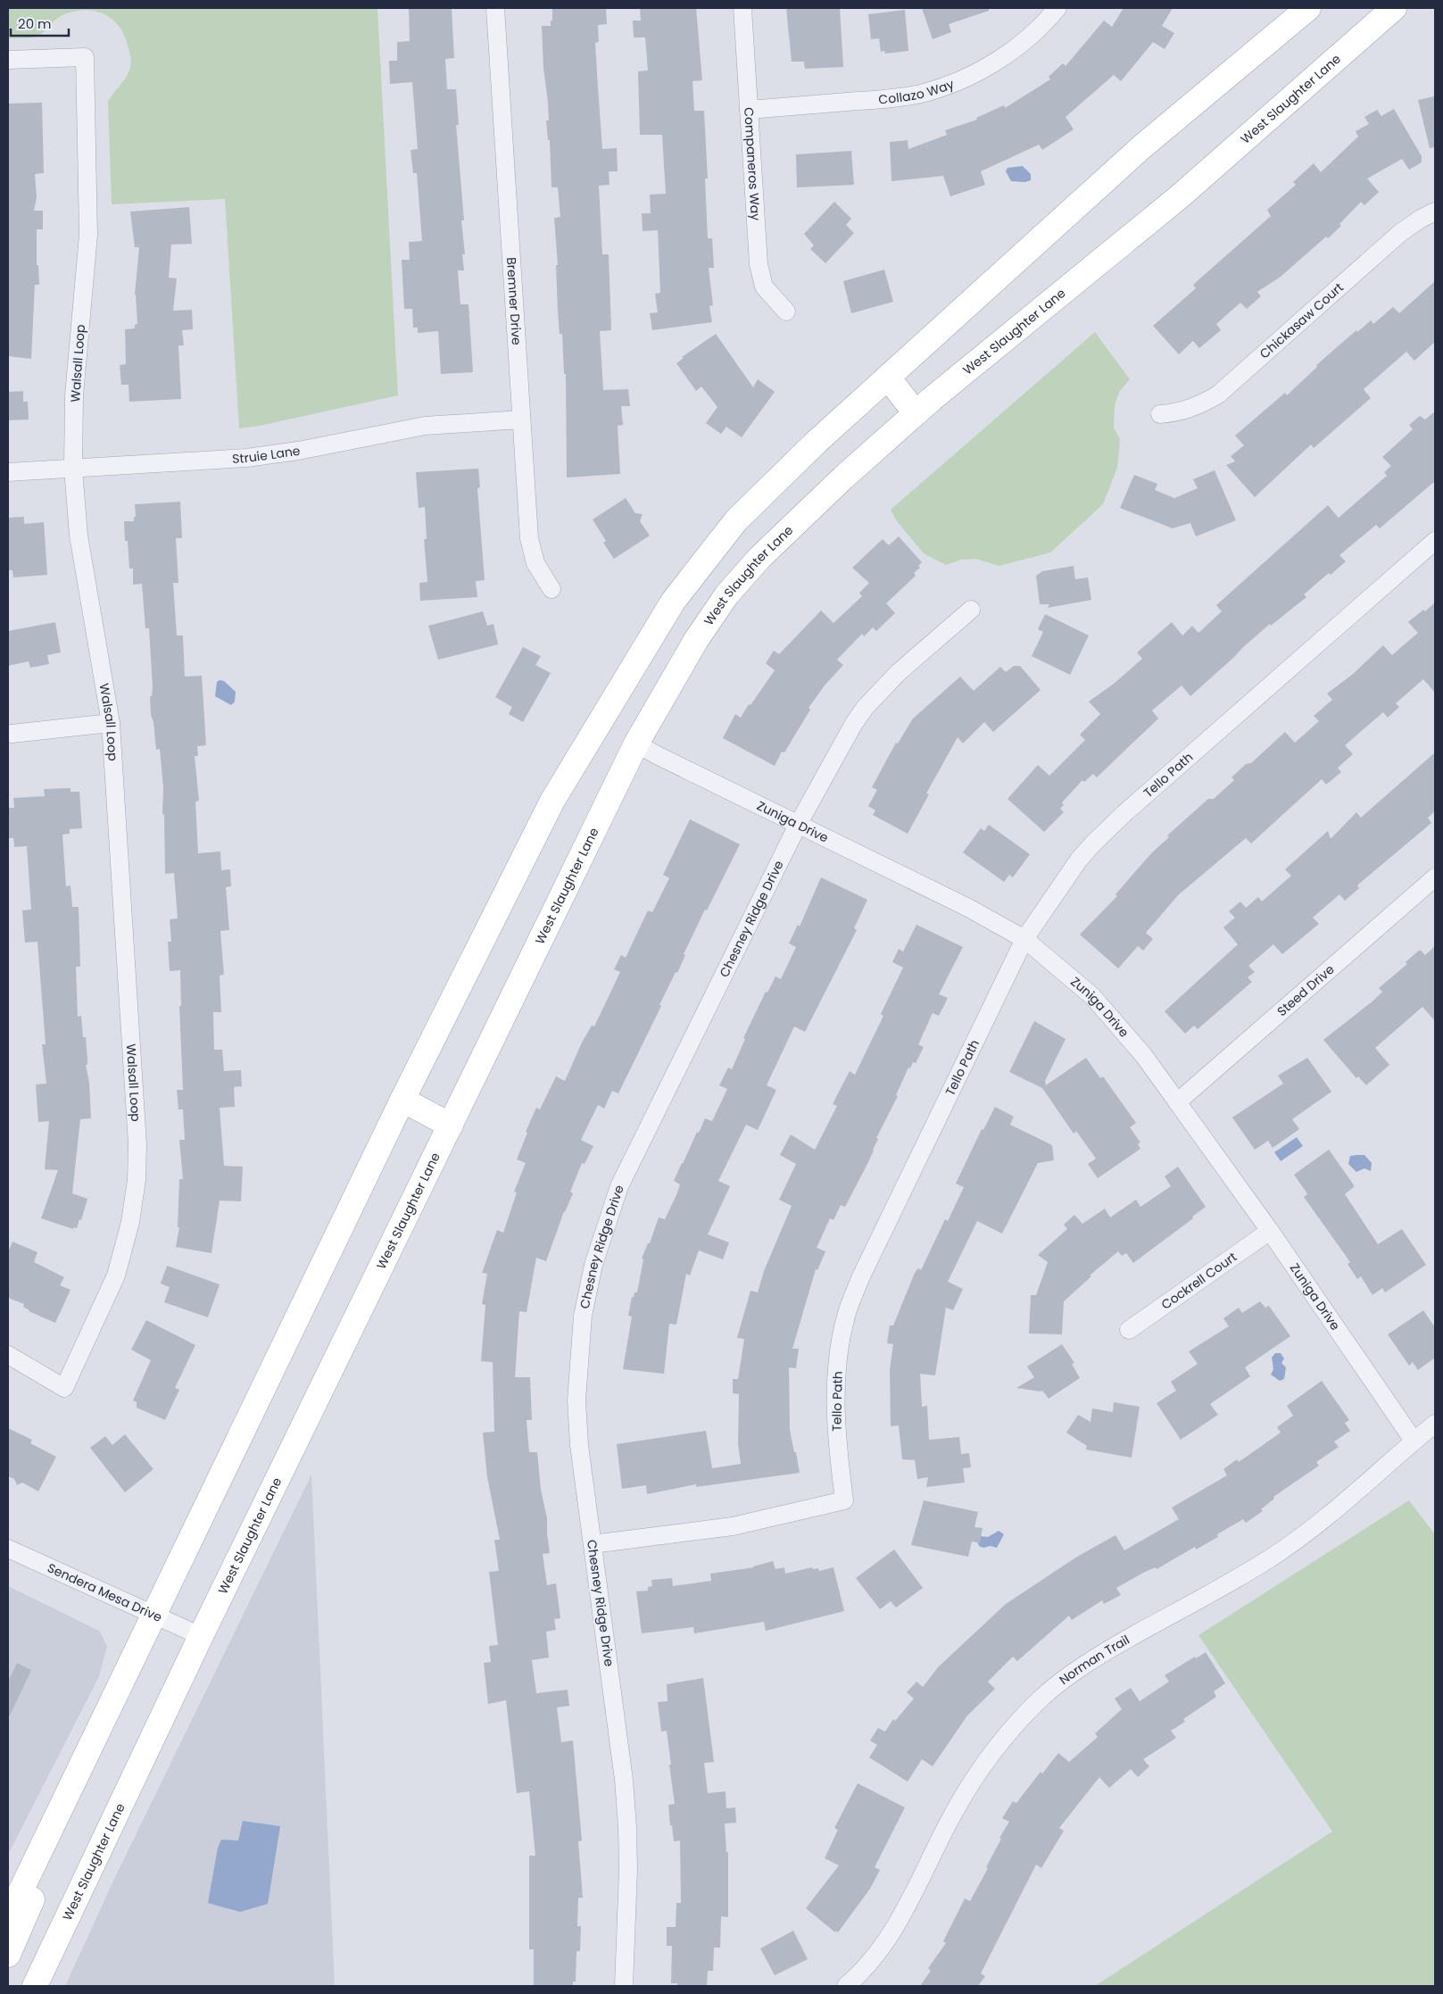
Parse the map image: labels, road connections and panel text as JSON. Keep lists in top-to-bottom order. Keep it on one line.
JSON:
{"streets":{"main road":["West Slaughter Lane"],"street":["Collazo Way","Companeros Way","Bremner Drive","Chickasaw Court","Walsall Loop","Struie Lane","Tello Path","Zuniga Drive","Chesney Ridge Drive","Steed Drive","Cockrell Court","Sendera Mesa Drive","Norman Trail"]},"crossings":[["Collazo Way","Companeros Way"],["West Slaughter Lane","Zuniga Drive"],["West Slaughter Lane","Sendera Mesa Drive"],["Bremner Drive","Struie Lane"],["Walsall Loop","Struie Lane"],["Tello Path","Zuniga Drive"],["Tello Path","Chesney Ridge Drive"],["Zuniga Drive","Chesney Ridge Drive"],["Zuniga Drive","Steed Drive"],["Zuniga Drive","Cockrell Court"],["Zuniga Drive","Norman Trail"]],"scale_bar":"20 m"}
